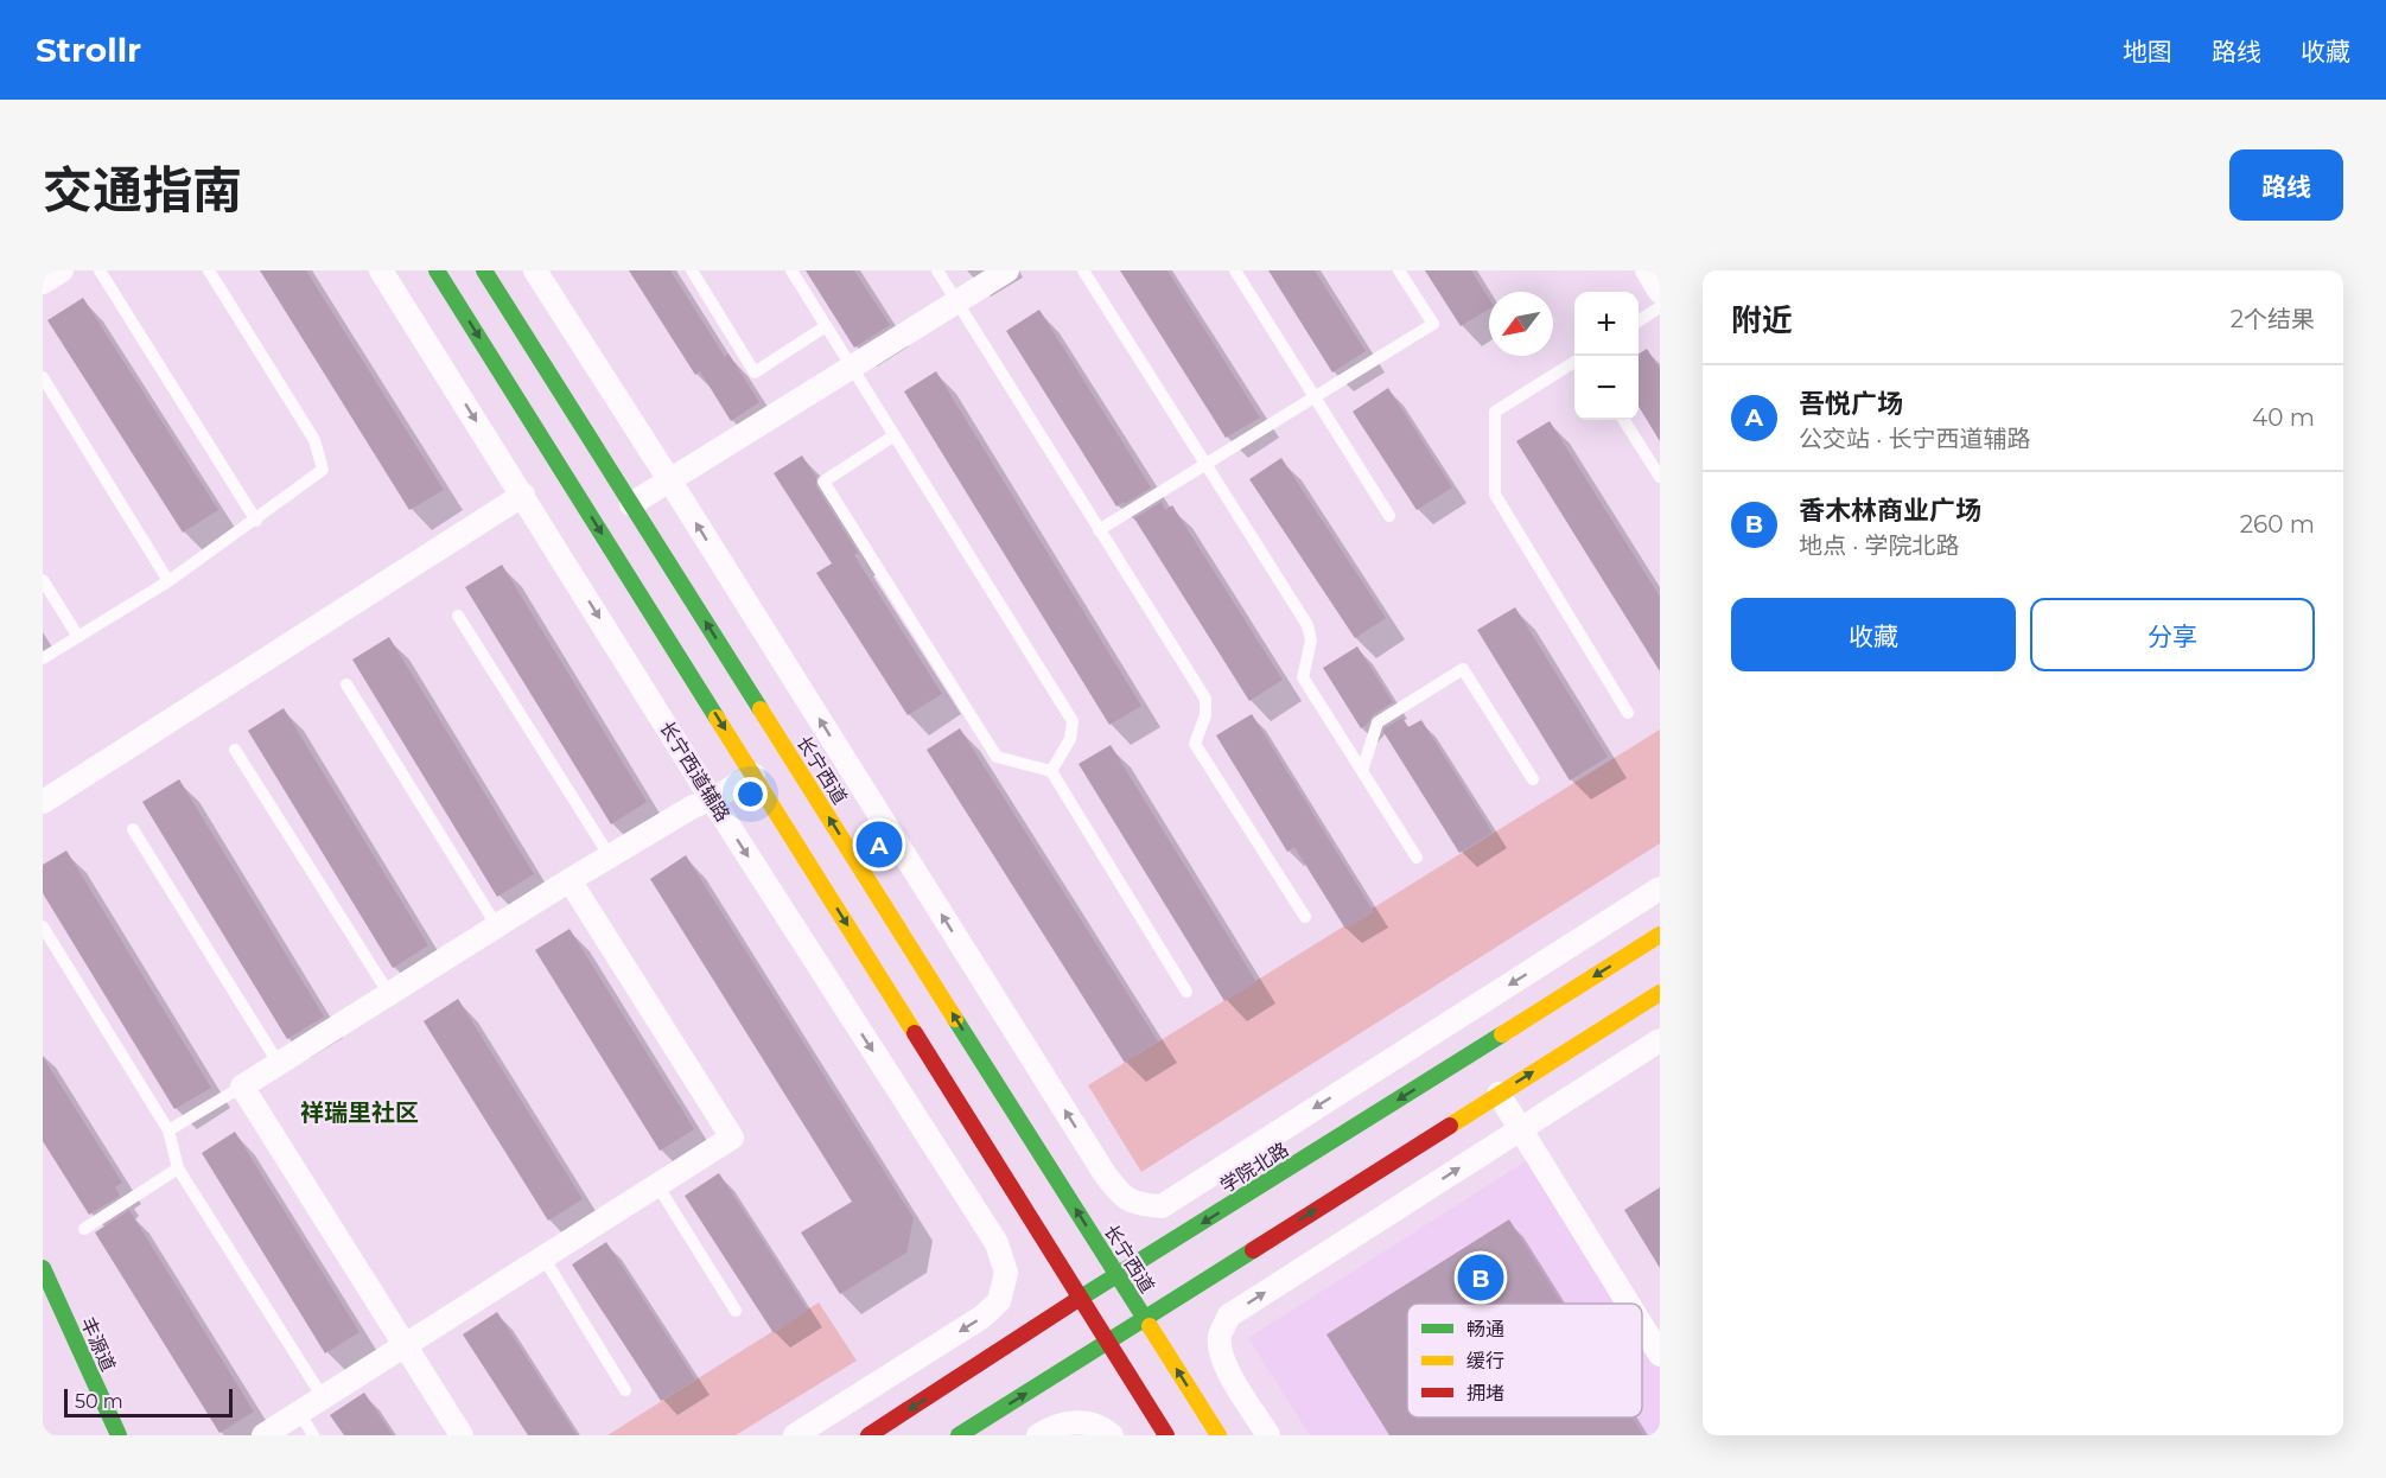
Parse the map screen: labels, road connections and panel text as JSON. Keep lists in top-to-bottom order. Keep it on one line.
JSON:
{"streets":{"main road":["长宁西道","学院北路","丰源道"],"street":["长宁西道辅路"]},"crossings":[["长宁西道","学院北路"]],"one_way":["长宁西道辅路"],"districts":["祥瑞里社区"],"legend":["畅通","缓行","拥堵"],"scale_bar":"50 m","north":"bottom left","page":{"header":"Strollr","nav":["地图","路线","收藏"],"title":"交通指南","buttons":["路线",["收藏","分享"]],"heading":["附近","2个结果"],"map_buttons":["+","−"],"list":[{"mark":"A","name":"吾悦广场","note":"公交站 · 长宁西道辅路","value":"40 m"},{"mark":"B","name":"香木林商业广场","note":"地点 · 学院北路","value":"260 m"}],"pins":["A","B"],"scale":"50 m"}}
